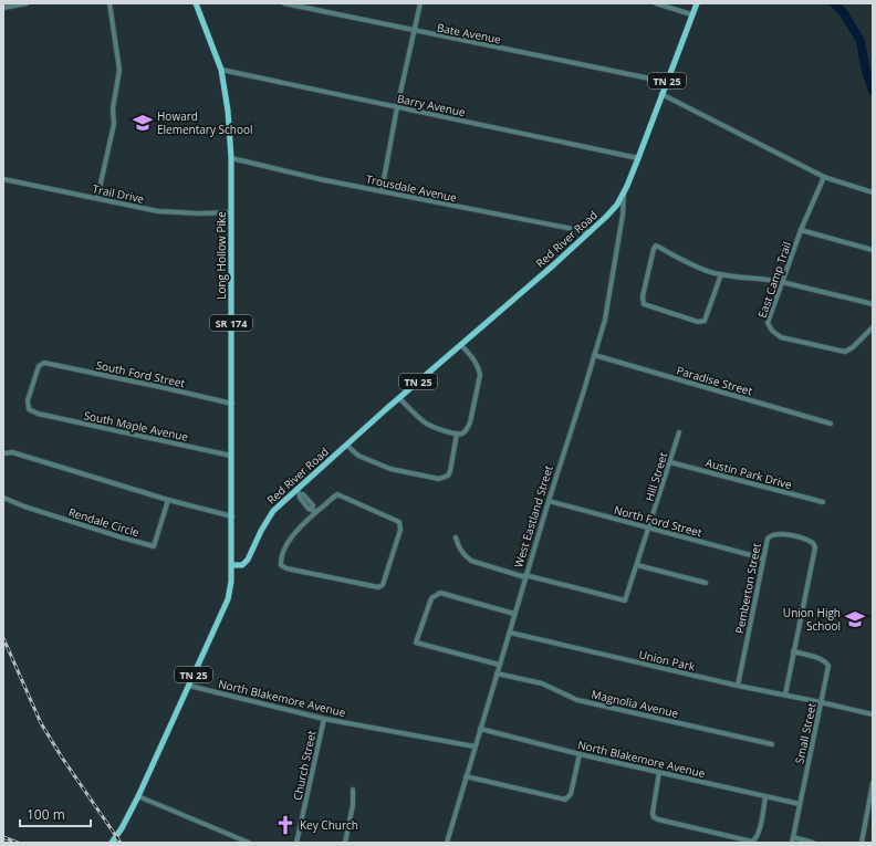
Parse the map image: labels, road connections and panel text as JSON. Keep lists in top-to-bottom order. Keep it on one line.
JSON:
{"streets":{"main road":["TN 25","Red River Road","Long Hollow Pike","SR 174","West Eastland Street"],"street":["Bate Avenue","Barry Avenue","Trousdale Avenue","Trail Drive","East Camp Trail","South Ford Street","Paradise Street","South Maple Avenue","Austin Park Drive","Hill Street","North Ford Street","Rendale Circle","Pemberton Street","Union Park","North Blakemore Avenue","Magnolia Avenue","Small Street","Church Street"]},"crossings":[["Bate Avenue","TN 25"],["TN 25","Barry Avenue"],["TN 25","Red River Road"],["TN 25","Long Hollow Pike"],["TN 25","West Eastland Street"],["TN 25","North Blakemore Avenue"],["Barry Avenue","Long Hollow Pike"],["Barry Avenue","West Eastland Street"],["Trousdale Avenue","Red River Road"],["Trousdale Avenue","Long Hollow Pike"],["Trail Drive","Long Hollow Pike"],["Red River Road","Long Hollow Pike"],["Red River Road","West Eastland Street"],["Long Hollow Pike","South Ford Street"],["Long Hollow Pike","South Maple Avenue"],["South Ford Street","South Maple Avenue"],["Paradise Street","West Eastland Street"],["Austin Park Drive","Hill Street"],["Hill Street","West Eastland Street"],["Hill Street","North Ford Street"],["West Eastland Street","North Ford Street"],["West Eastland Street","Union Park"],["West Eastland Street","North Blakemore Avenue"],["West Eastland Street","Magnolia Avenue"],["North Ford Street","Pemberton Street"],["Pemberton Street","Union Park"],["Pemberton Street","Small Street"],["Union Park","Small Street"],["North Blakemore Avenue","Small Street"],["North Blakemore Avenue","Church Street"]],"places":{"school or university":["Howard Elementary School","Union High School"],"church":["Key Church"]},"scale_bar":"100 m"}
